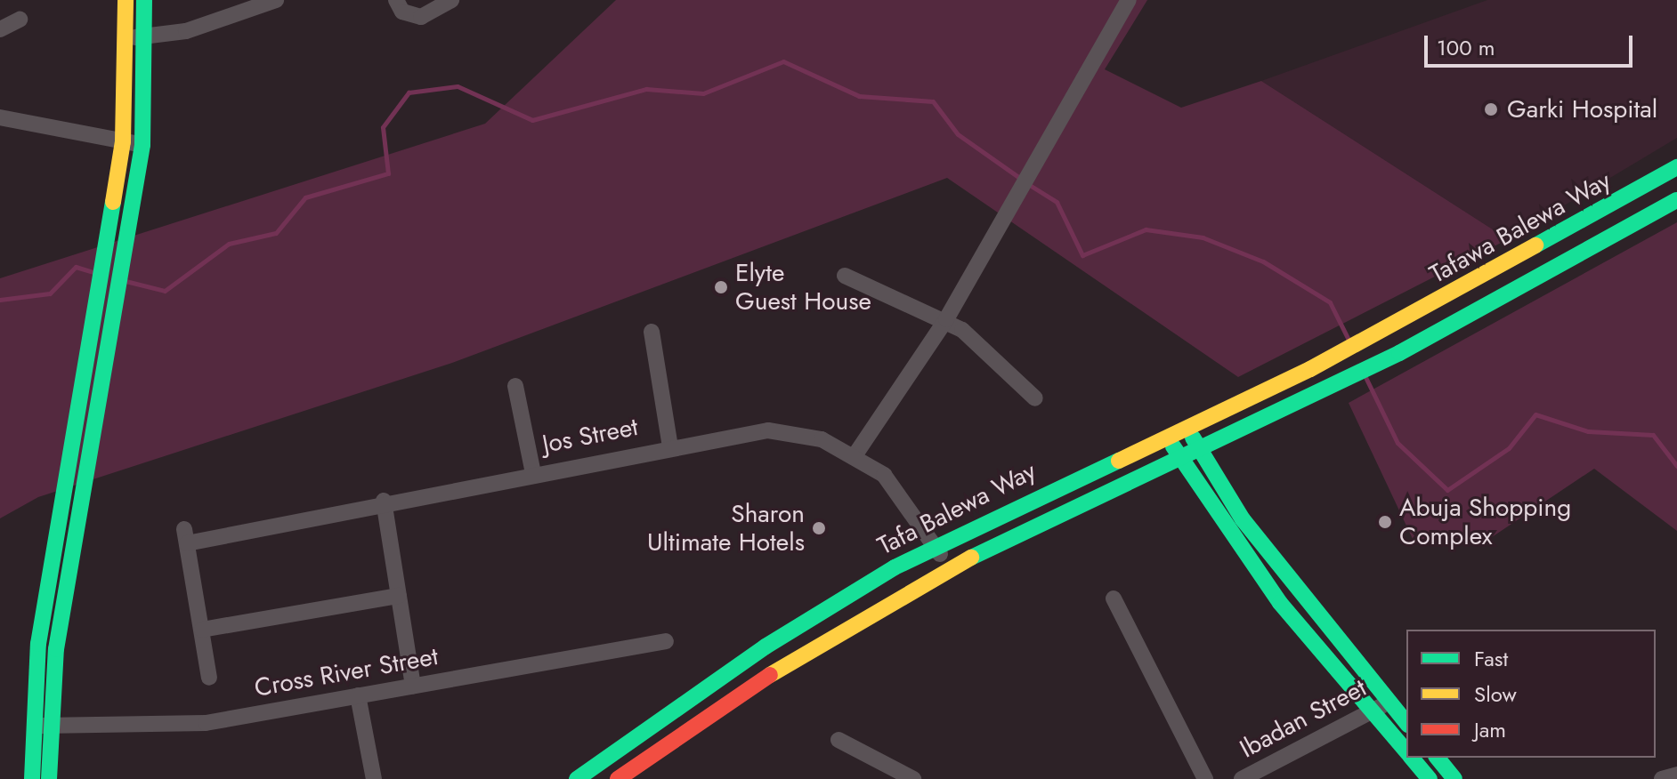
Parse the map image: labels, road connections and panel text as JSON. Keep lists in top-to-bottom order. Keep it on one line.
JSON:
{"streets":{"main road":["Tafawa Balewa Way","Tafa Balewa Way"],"street":["Jos Street","Cross River Street","Ibadan Street"]},"crossings":[["Tafawa Balewa Way","Tafa Balewa Way"],["Jos Street","Tafa Balewa Way"]],"places":["Garki Hospital","Elyte Guest House","Abuja Shopping Complex","Sharon Ultimate Hotels"],"legend":["Fast","Slow","Jam"],"scale_bar":"100 m"}
